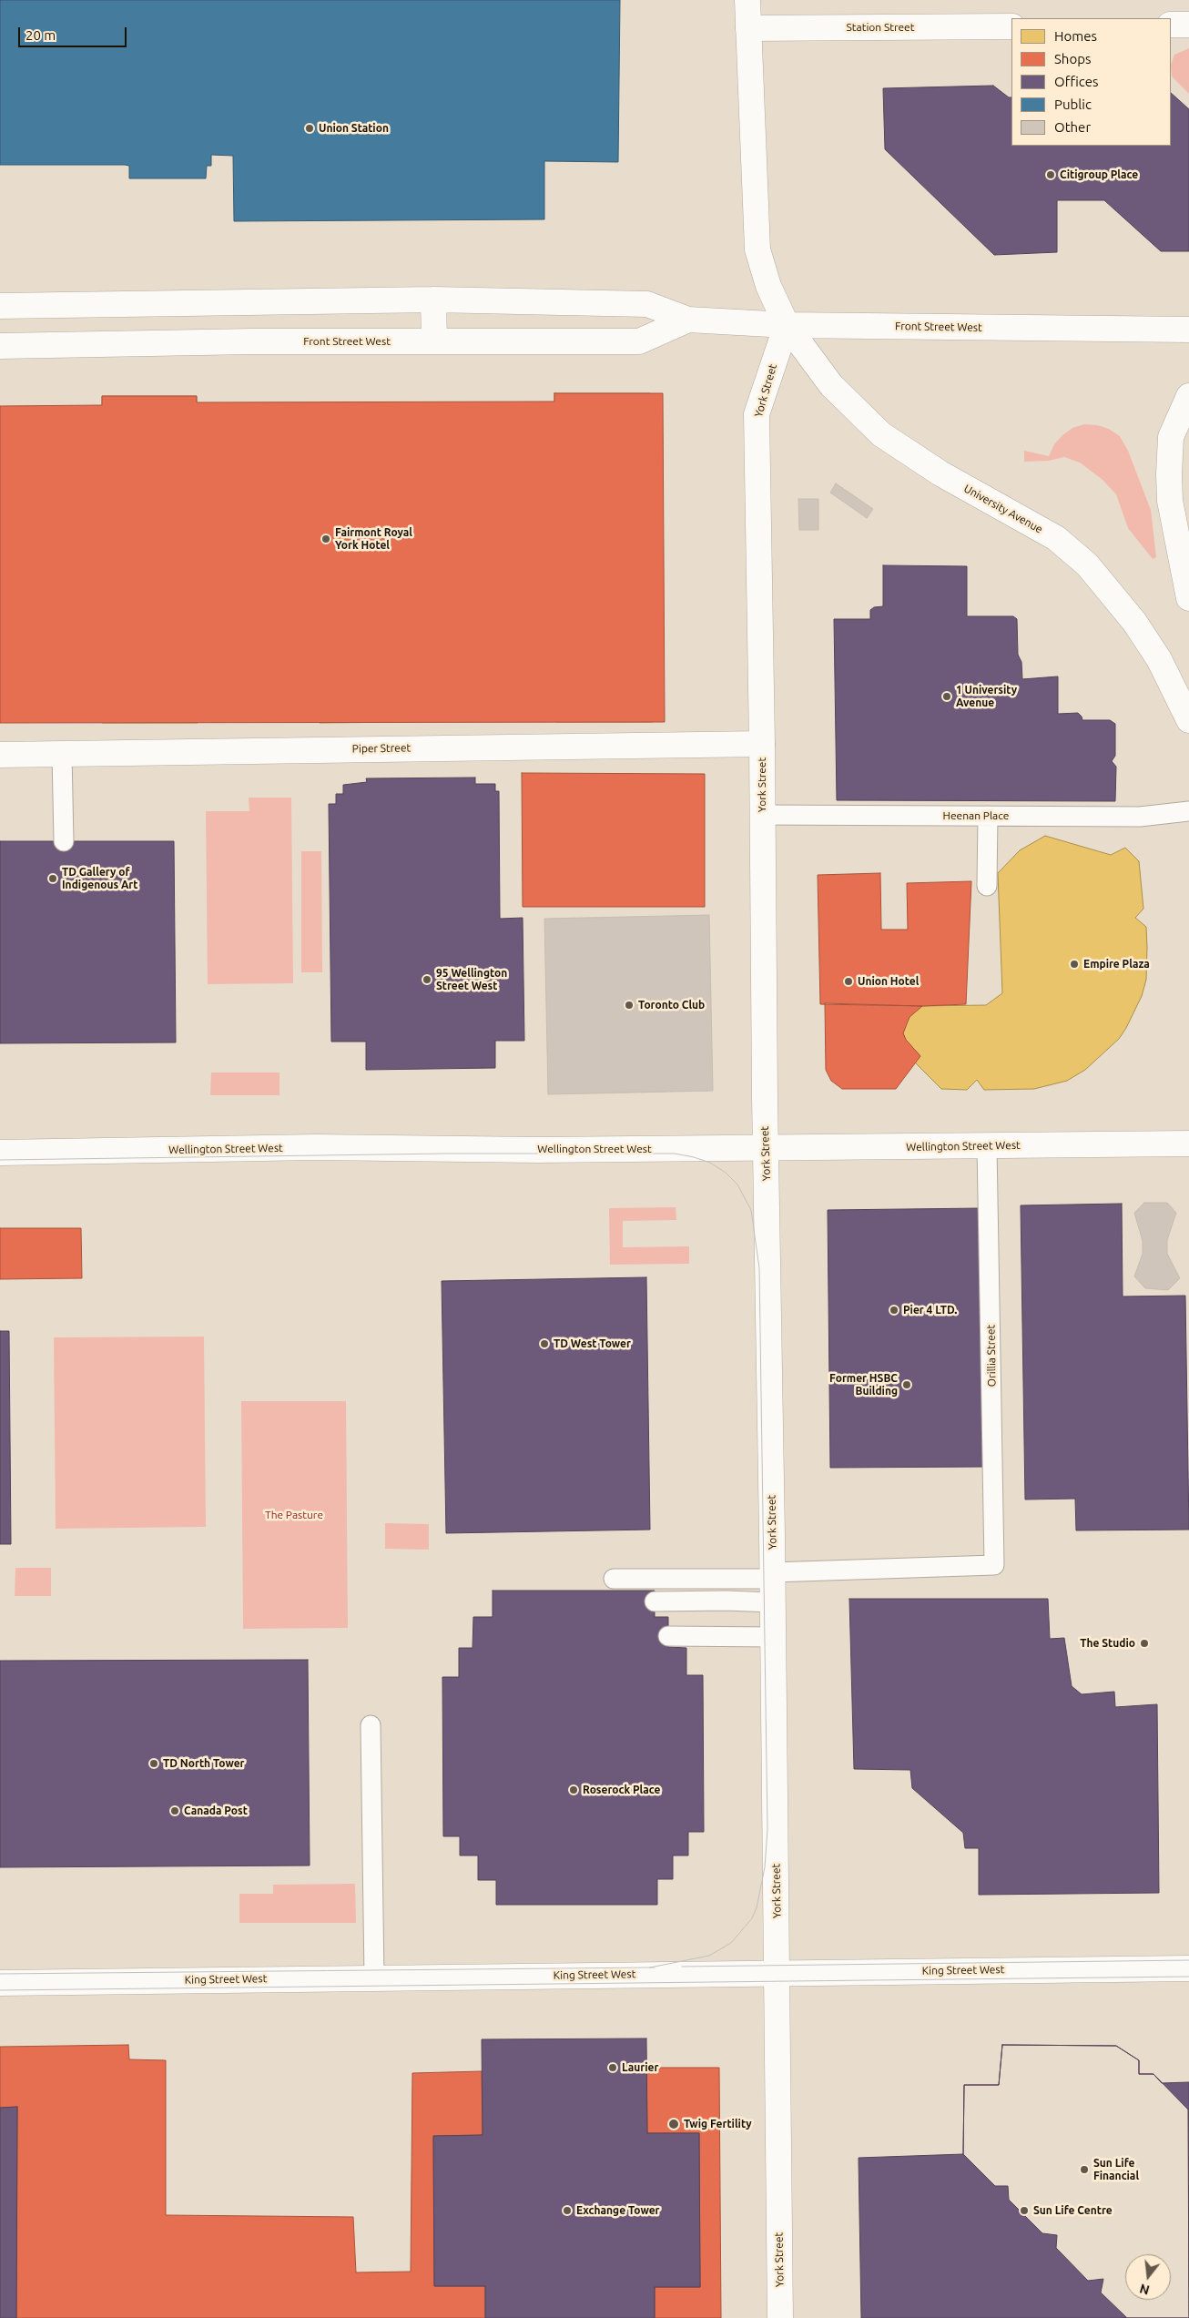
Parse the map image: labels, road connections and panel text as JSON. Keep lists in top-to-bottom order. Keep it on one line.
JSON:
{"streets":{"main road":["Station Street","Front Street West","York Street","University Avenue","Piper Street","Wellington Street West","King Street West"],"lane":["Heenan Place","Orillia Street"]},"crossings":[["Front Street West","York Street"],["Front Street West","University Avenue"],["York Street","University Avenue"],["York Street","Piper Street"],["York Street","Heenan Place"],["York Street","Wellington Street West"],["York Street","Orillia Street"],["York Street","King Street West"],["Wellington Street West","Orillia Street"]],"parks":["The Pasture"],"places":["Union Station","Citigroup Place","Fairmont Royal York Hotel","1 University Avenue","TD Gallery of Indigenous Art","Empire Plaza","95 Wellington Street West","Union Hotel","Toronto Club","Pier 4 LTD.","TD West Tower","Former HSBC Building","The Studio","TD North Tower","Roserock Place","Canada Post","Laurier","Twig Fertility","Sun Life Financial","Exchange Tower","Sun Life Centre"],"legend":["Homes","Shops","Offices","Public","Other"],"scale_bar":"20 m","north":"bottom"}
